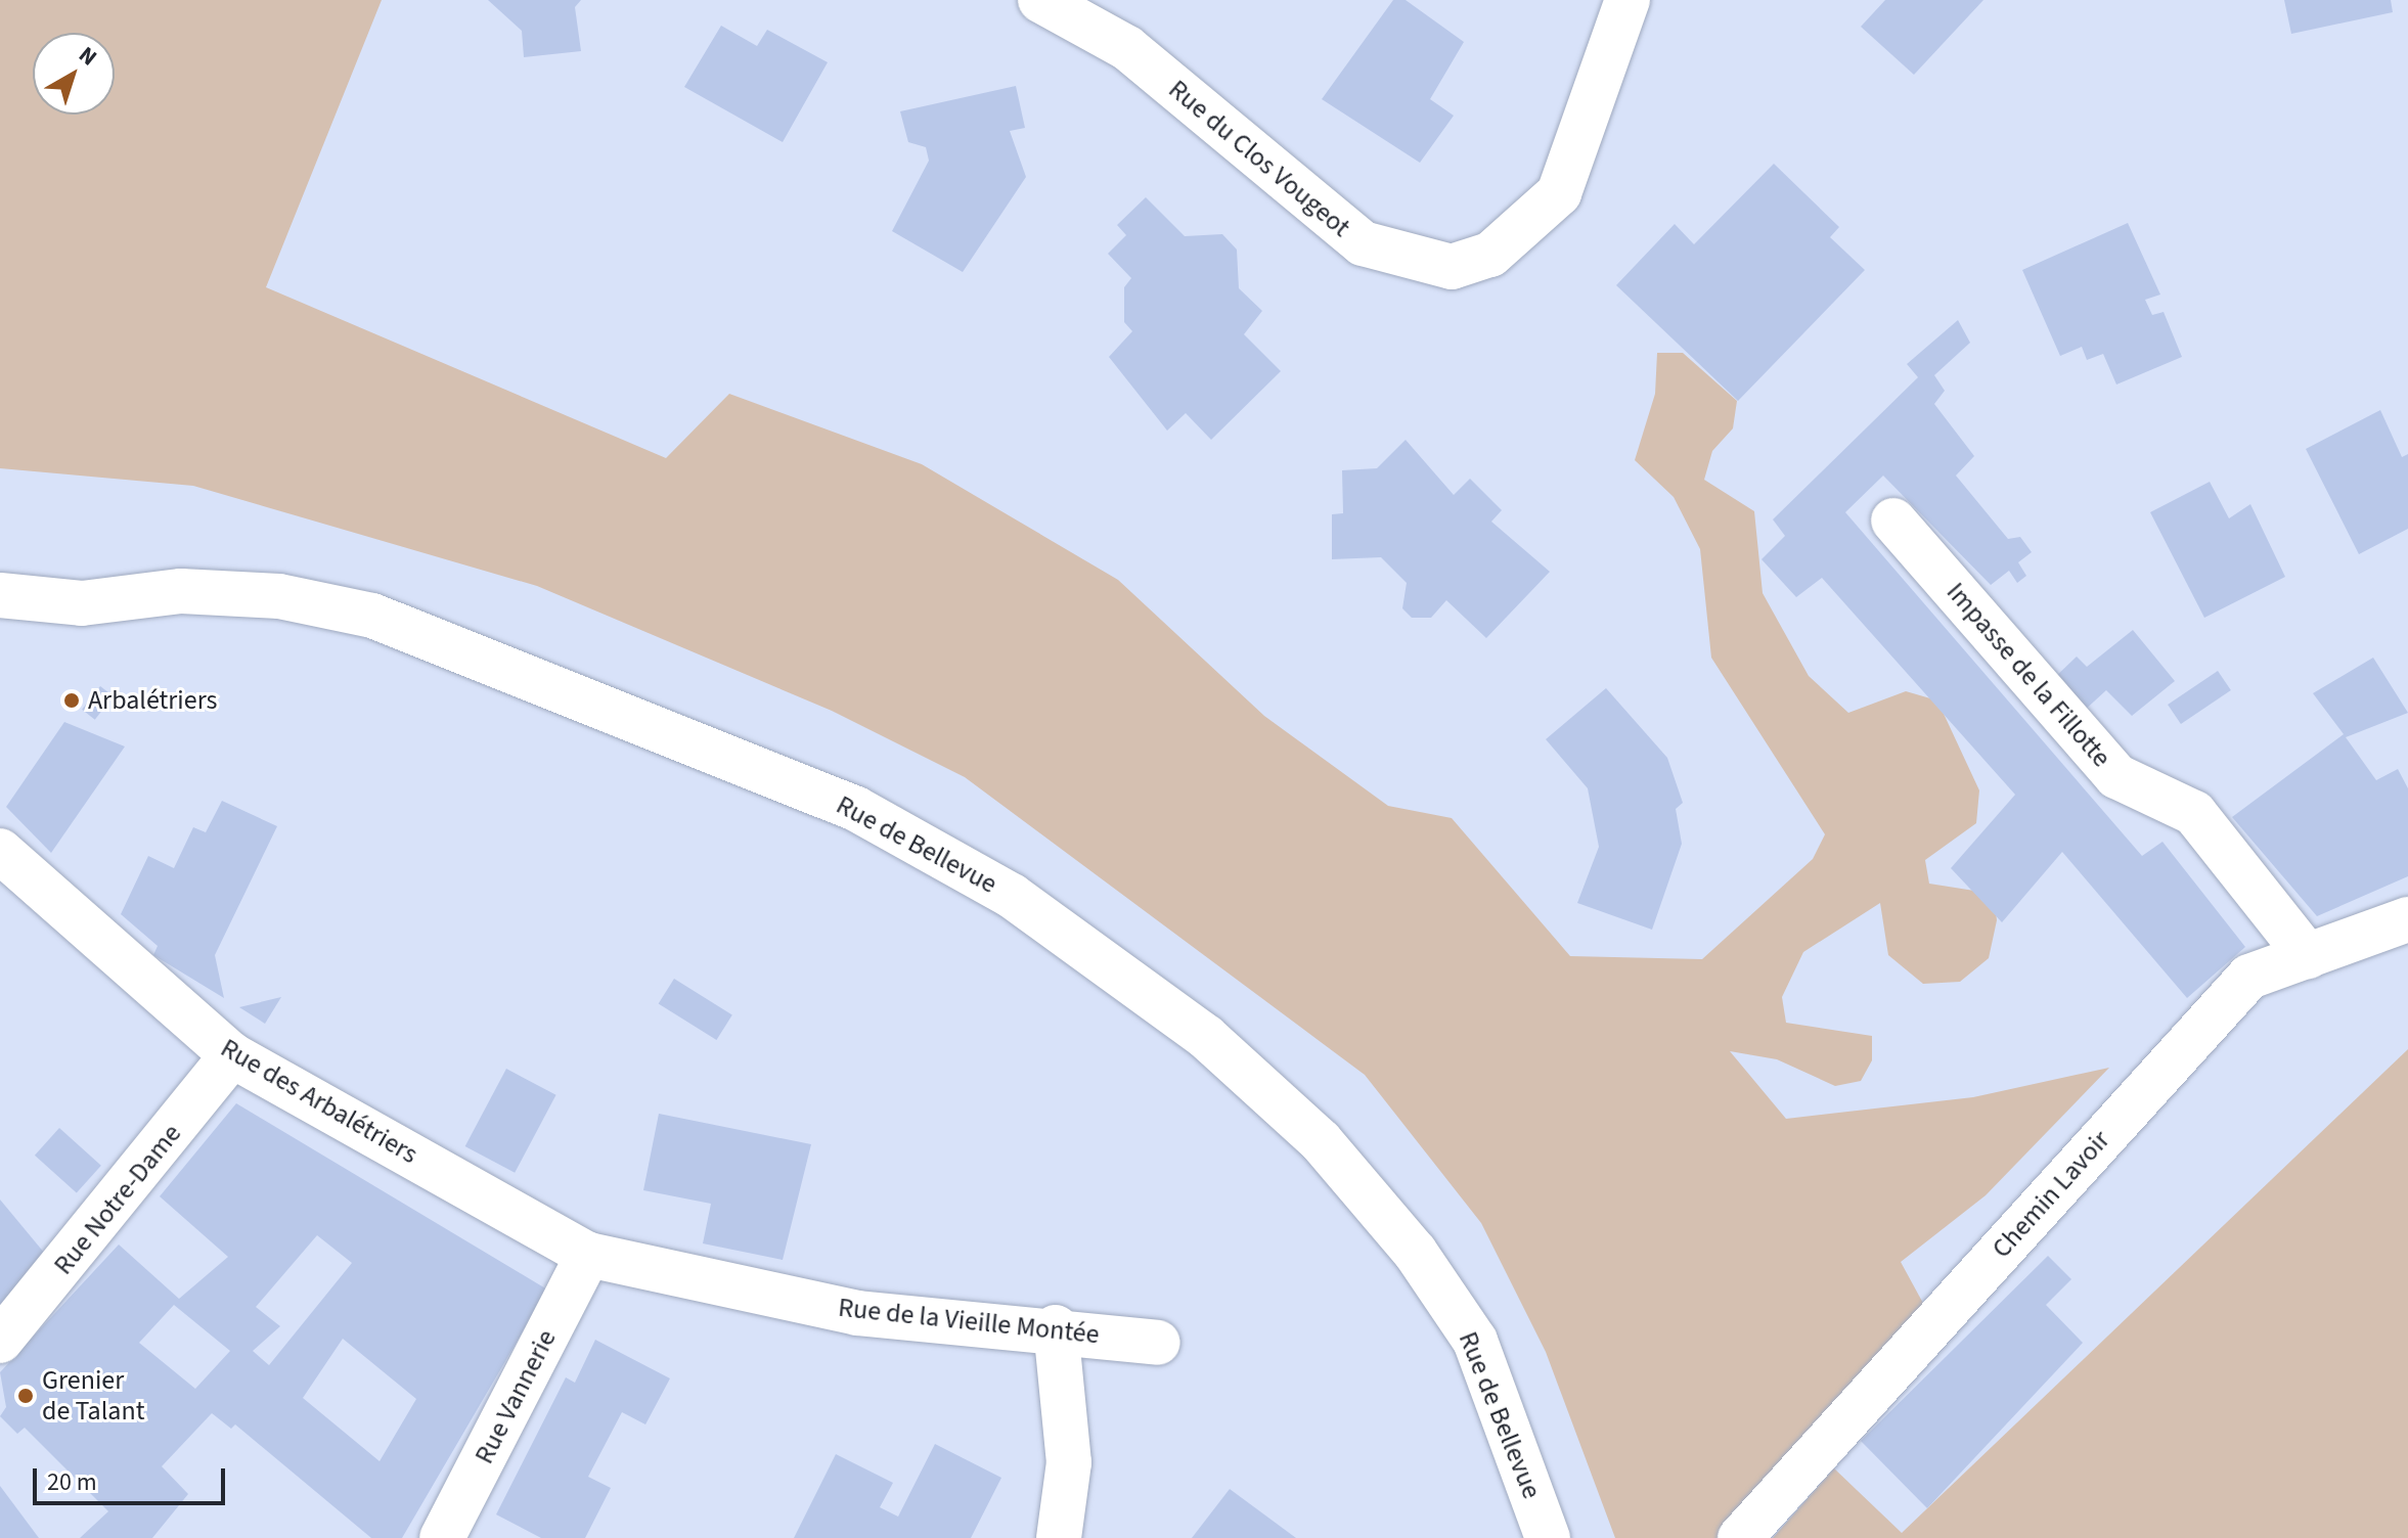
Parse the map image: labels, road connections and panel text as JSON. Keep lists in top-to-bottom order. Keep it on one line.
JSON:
{"streets":{"street":["Rue du Clos Vougeot","Impasse de la Fillotte","Rue de Bellevue","Rue des Arbalétriers","Chemin Lavoir","Rue Notre-Dame","Rue de la Vieille Montée","Rue Vannerie"]},"crossings":[["Impasse de la Fillotte","Chemin Lavoir"],["Rue des Arbalétriers","Rue Notre-Dame"],["Rue des Arbalétriers","Rue de la Vieille Montée"],["Rue des Arbalétriers","Rue Vannerie"],["Rue de la Vieille Montée","Rue Vannerie"]],"places":["Arbalétriers","Grenier de Talant"],"scale_bar":"20 m","north":"top right"}
